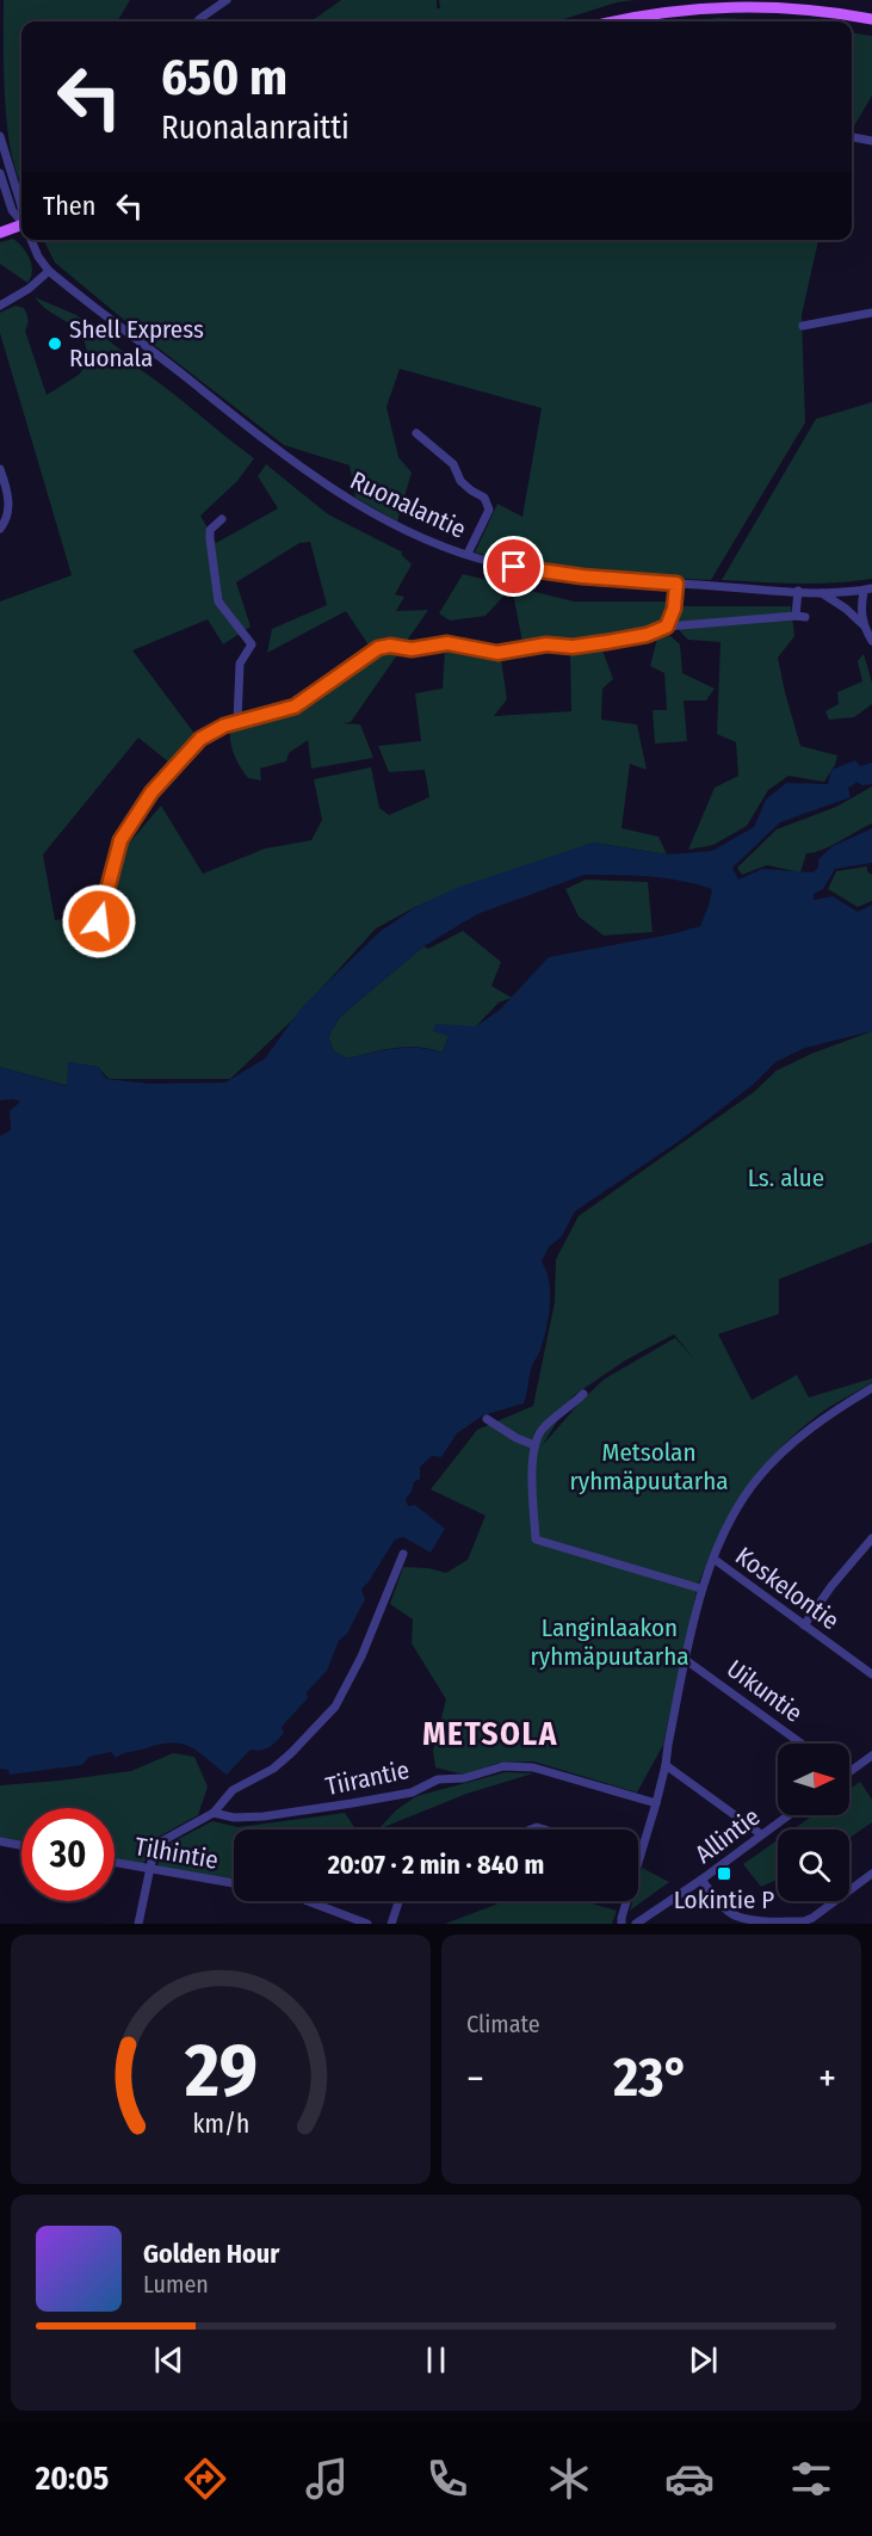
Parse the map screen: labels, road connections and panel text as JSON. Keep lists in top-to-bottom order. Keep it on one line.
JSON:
{"streets":{"street":["Ruonalantie","Koskelontie","Uikuntie","Tiirantie","Allintie","Tilhintie"]},"districts":["METSOLA"],"parks":["Ls. alue","Metsolan ryhmäpuutarha","Langinlaakon ryhmäpuutarha"],"places":{"other":["Shell Express Ruonala"],"transit":["Lokintie P"]},"north":"right","page":{"turn":["650 m","Ruonalanraitti"],"then":"Then","limit":"30","trip":"20:07 · 2 min · 840 m","tile":"Climate","heat":["−","23°","+"],"song":["Golden Hour","Lumen"],"tabs":"20:05","gauge":["29","km/h"]}}
